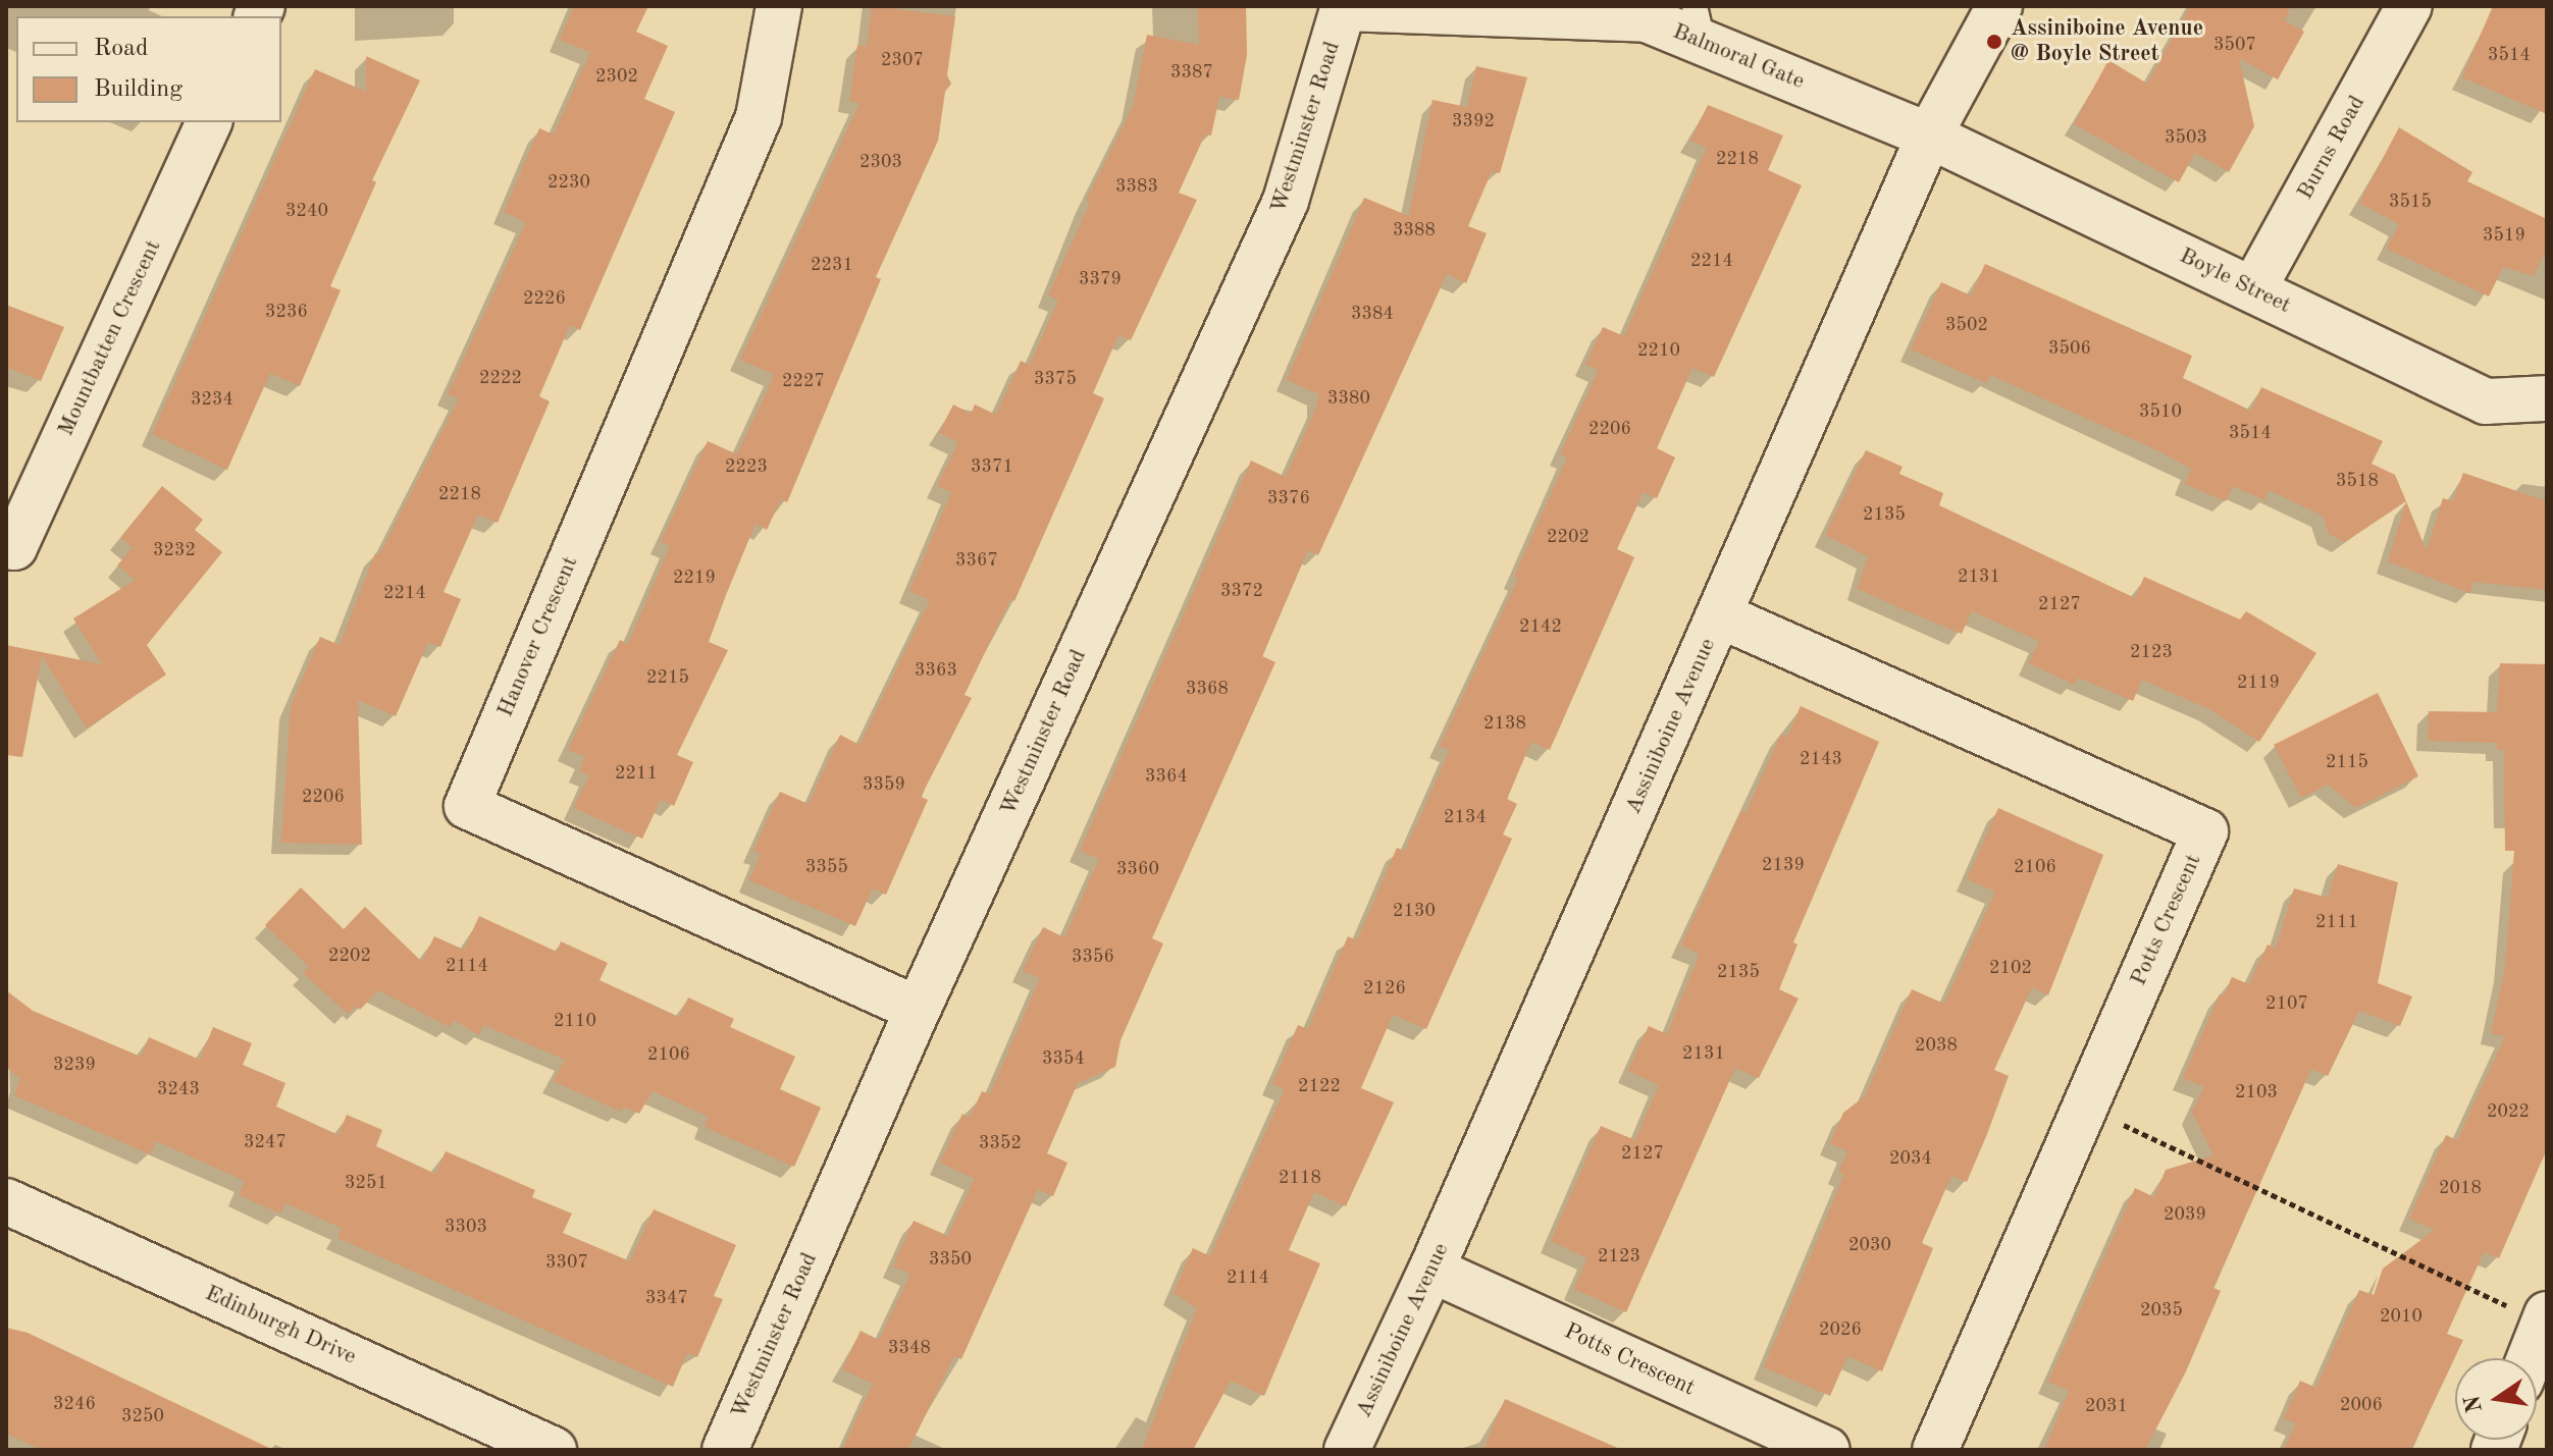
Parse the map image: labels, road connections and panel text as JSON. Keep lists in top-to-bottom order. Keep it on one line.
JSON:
{"streets":{"street":["Balmoral Gate","Westminster Road","Burns Road","Boyle Street","Mountbatten Crescent","Hanover Crescent","Assiniboine Avenue","Potts Crescent","Edinburgh Drive"]},"crossings":[["Balmoral Gate","Westminster Road"],["Balmoral Gate","Boyle Street"],["Balmoral Gate","Assiniboine Avenue"],["Westminster Road","Hanover Crescent"],["Burns Road","Boyle Street"],["Boyle Street","Assiniboine Avenue"],["Assiniboine Avenue","Potts Crescent"]],"places":["Assiniboine Avenue @ Boyle Street"],"house_numbers":["3507","3514","2307","3387","2302","3392","3503","2218","2303","2230","3383","3515","3240","3388","3519","2214","2231","3379","2226","3236","3384","3502","3506","2210","2222","3375","2227","3380","3234","3510","2206","3514","2223","3371","3518","2218","3376","2135","2202","3232","3367","2131","2219","3372","2214","2127","2142","2123","3363","2215","2119","3368","2138","2143","2115","2211","3364","3359","2206","2134","2139","3355","2106","3360","2130","2111","2202","3356","2114","2102","2135","2126","2107","2110","2038","2131","2106","3354","3239","2122","3243","2103","2022","3247","3352","2127","2034","2118","3251","2018","2039","3303","2030","2123","3350","3307","2114","3347","2035","2010","2026","3348","3246","2006","2031","3250"],"legend":["Road","Building"],"north":"left"}
